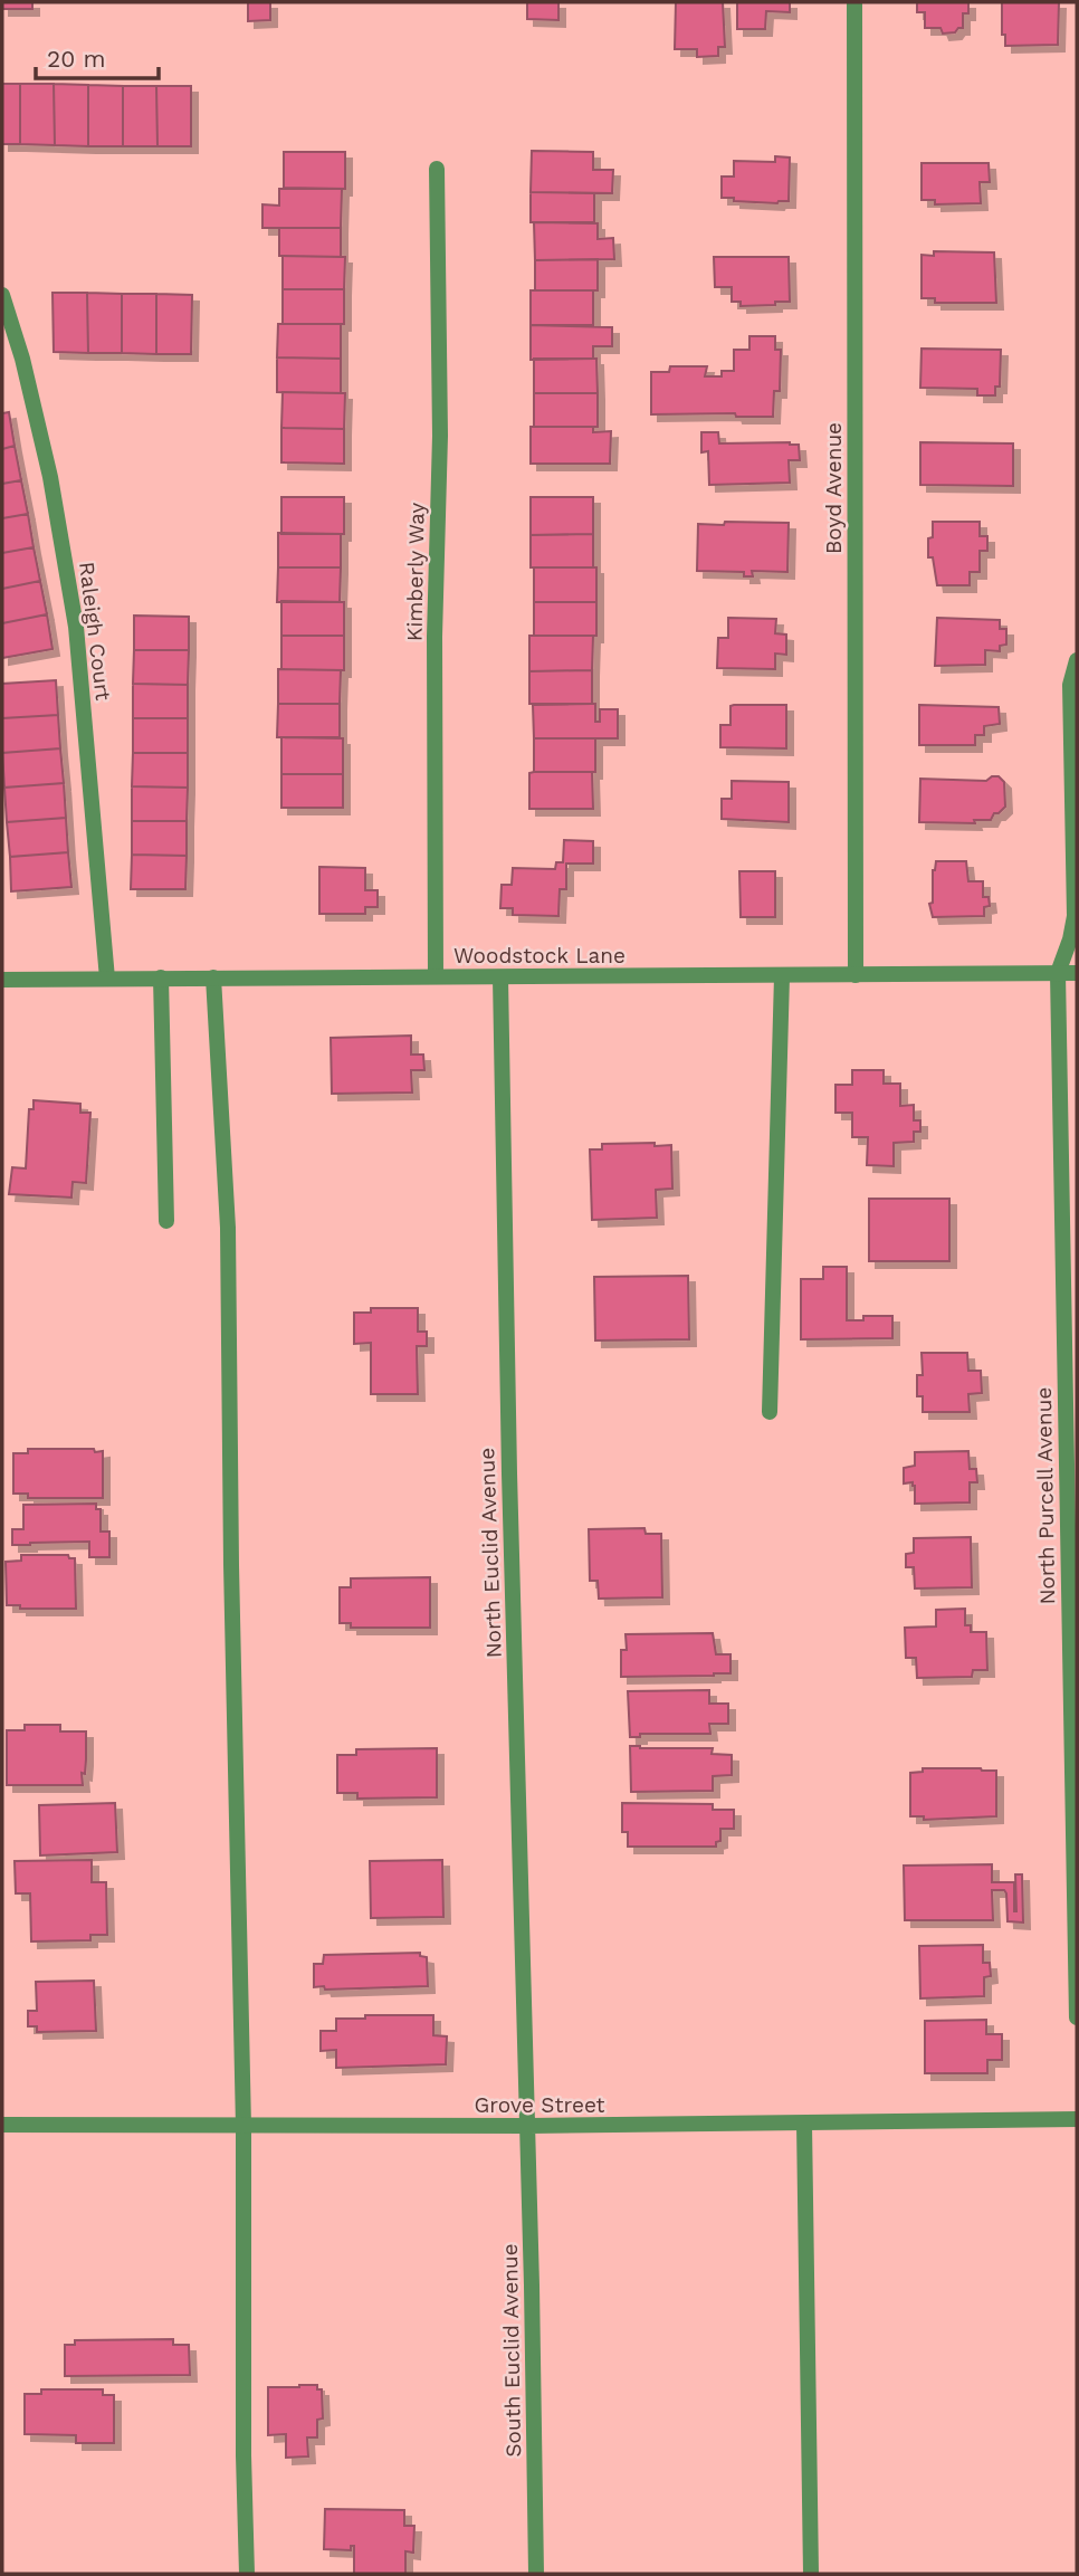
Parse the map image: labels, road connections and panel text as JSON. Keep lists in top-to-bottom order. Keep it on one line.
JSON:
{"streets":{"street":["Boyd Avenue","Kimberly Way","Raleigh Court","Woodstock Lane","North Purcell Avenue","North Euclid Avenue","Grove Street","South Euclid Avenue"]},"crossings":[["Boyd Avenue","Woodstock Lane"],["Kimberly Way","Woodstock Lane"],["Raleigh Court","Woodstock Lane"],["Woodstock Lane","North Purcell Avenue"],["Woodstock Lane","North Euclid Avenue"],["North Euclid Avenue","Grove Street"],["North Euclid Avenue","South Euclid Avenue"],["Grove Street","South Euclid Avenue"]],"scale_bar":"20 m"}
